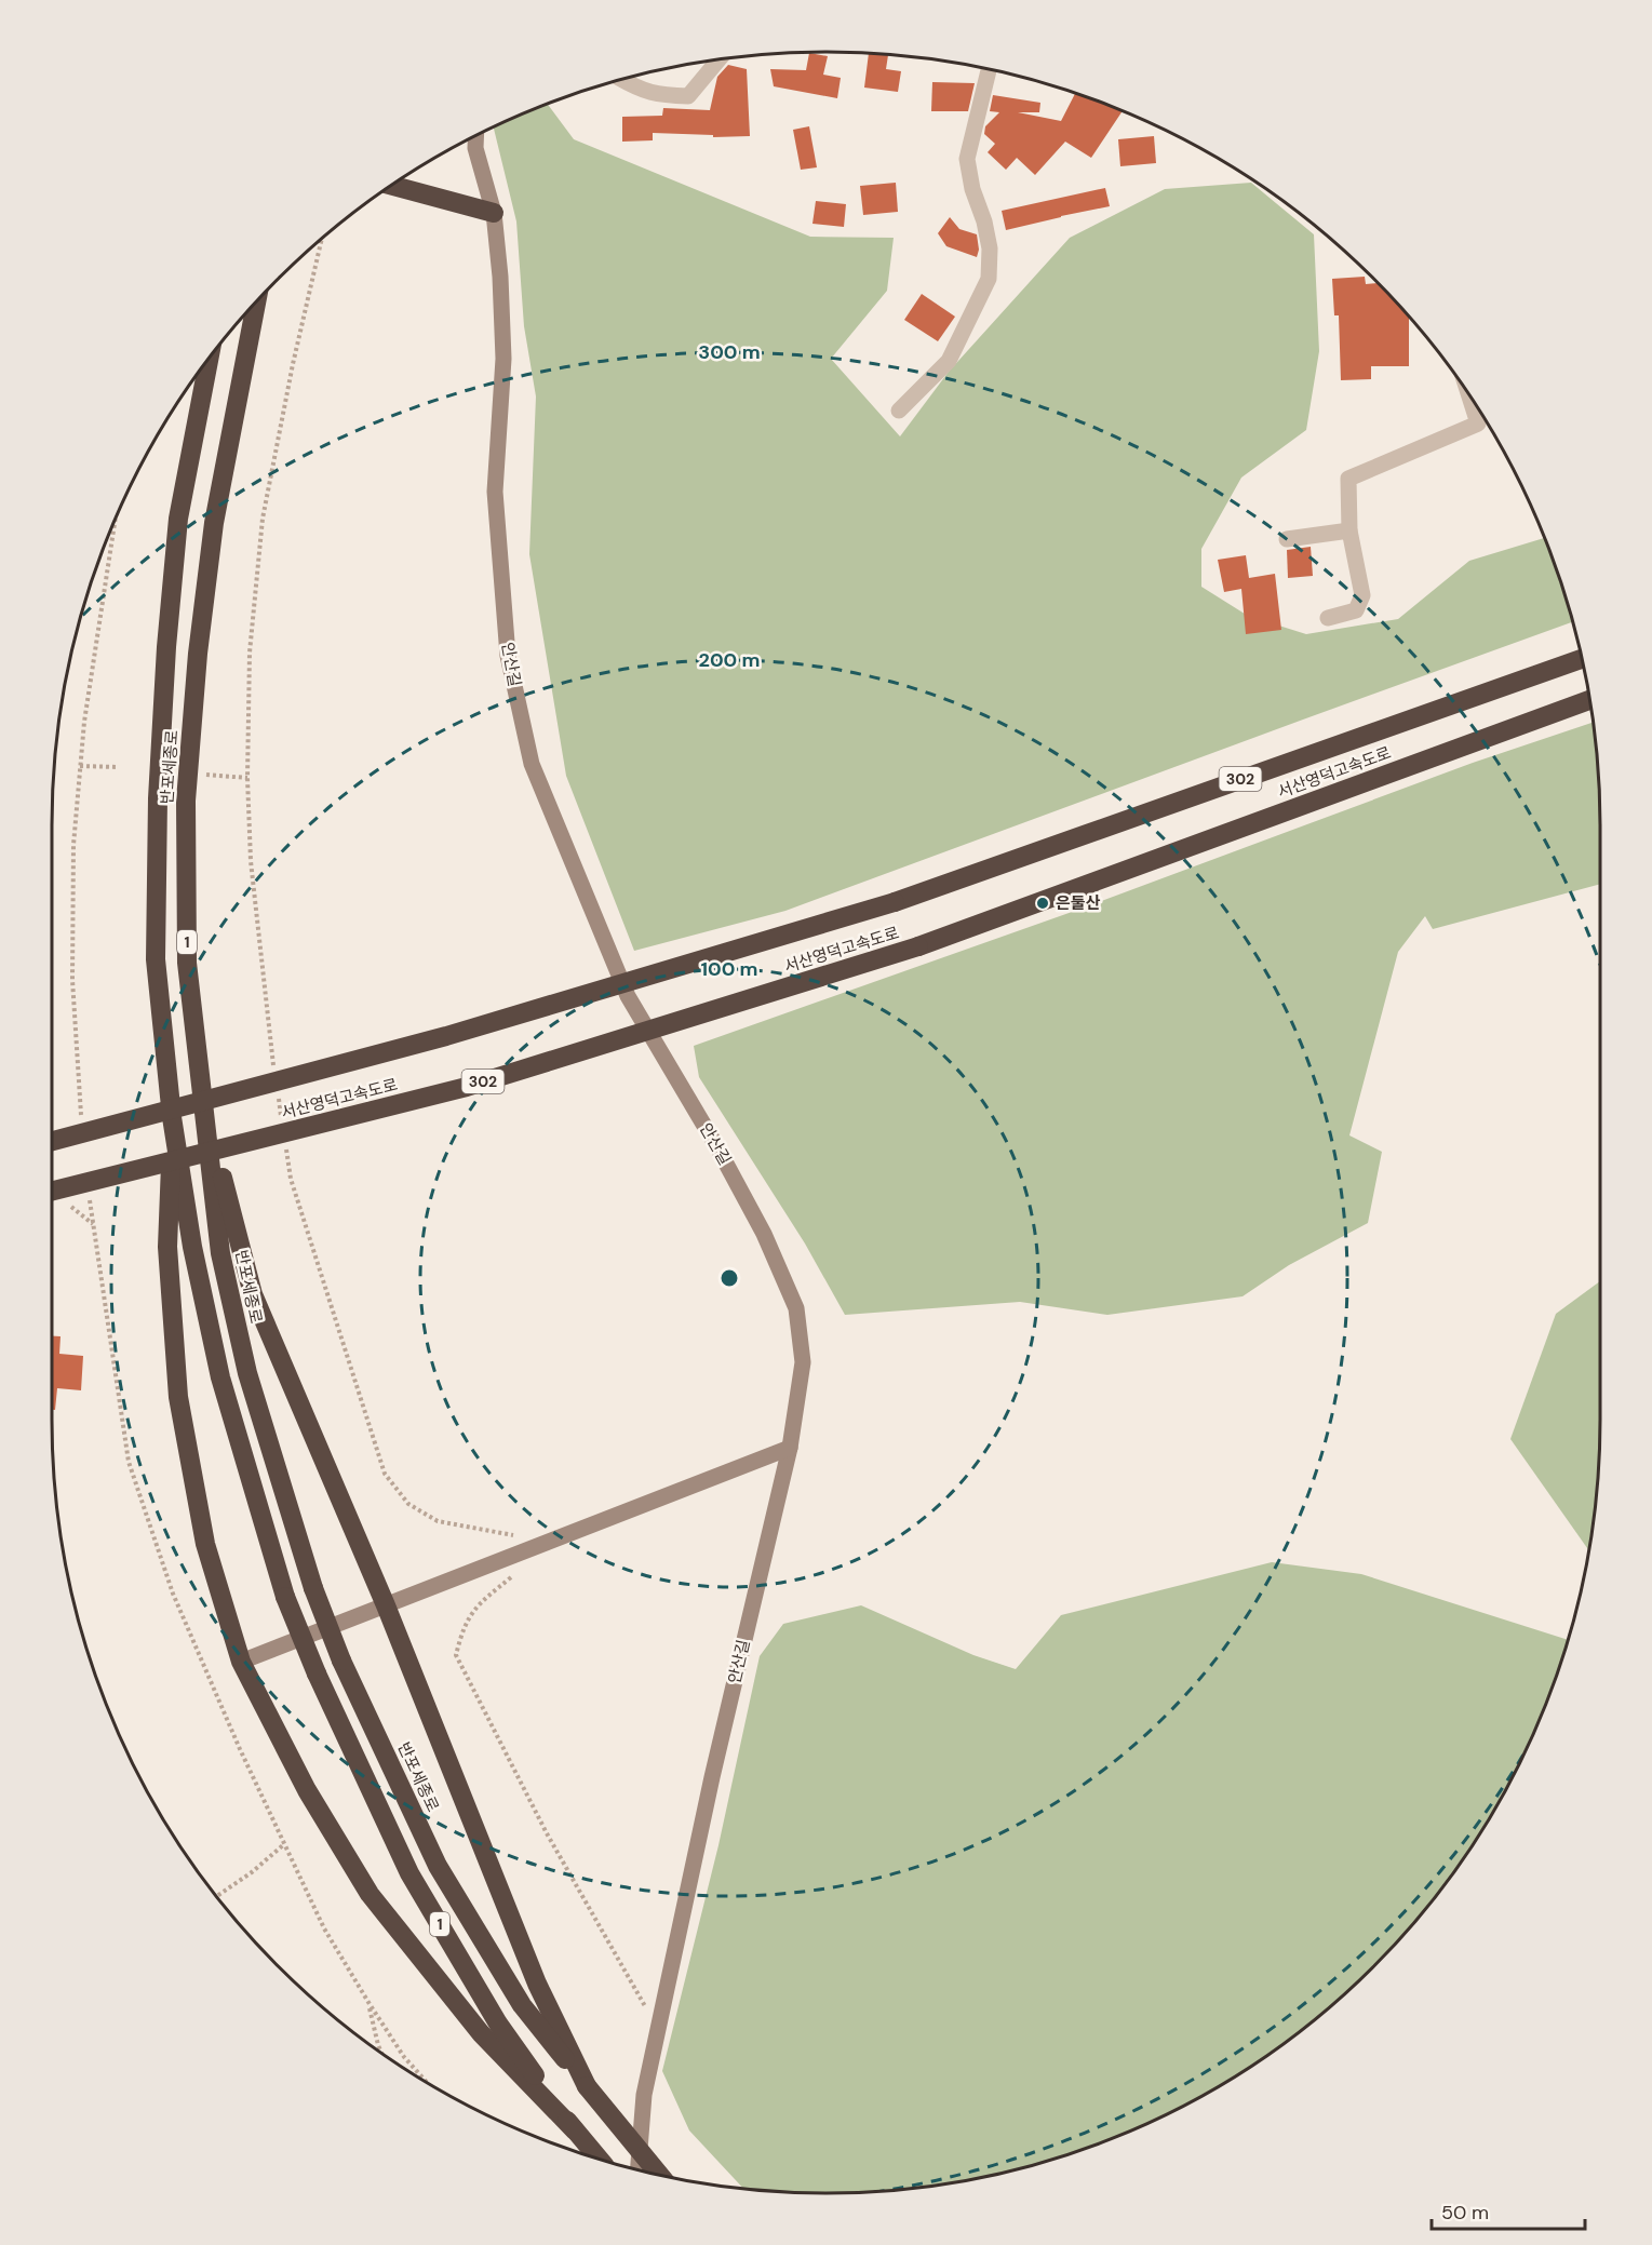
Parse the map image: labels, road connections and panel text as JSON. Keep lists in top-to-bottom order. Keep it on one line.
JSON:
{"streets":{"highway":["반포세종로","서산영덕고속도로","302","1"],"street":["안산길"]},"places":["은둘산"],"scale_bar":"50 m","rings":["300 m","200 m","100 m"]}
